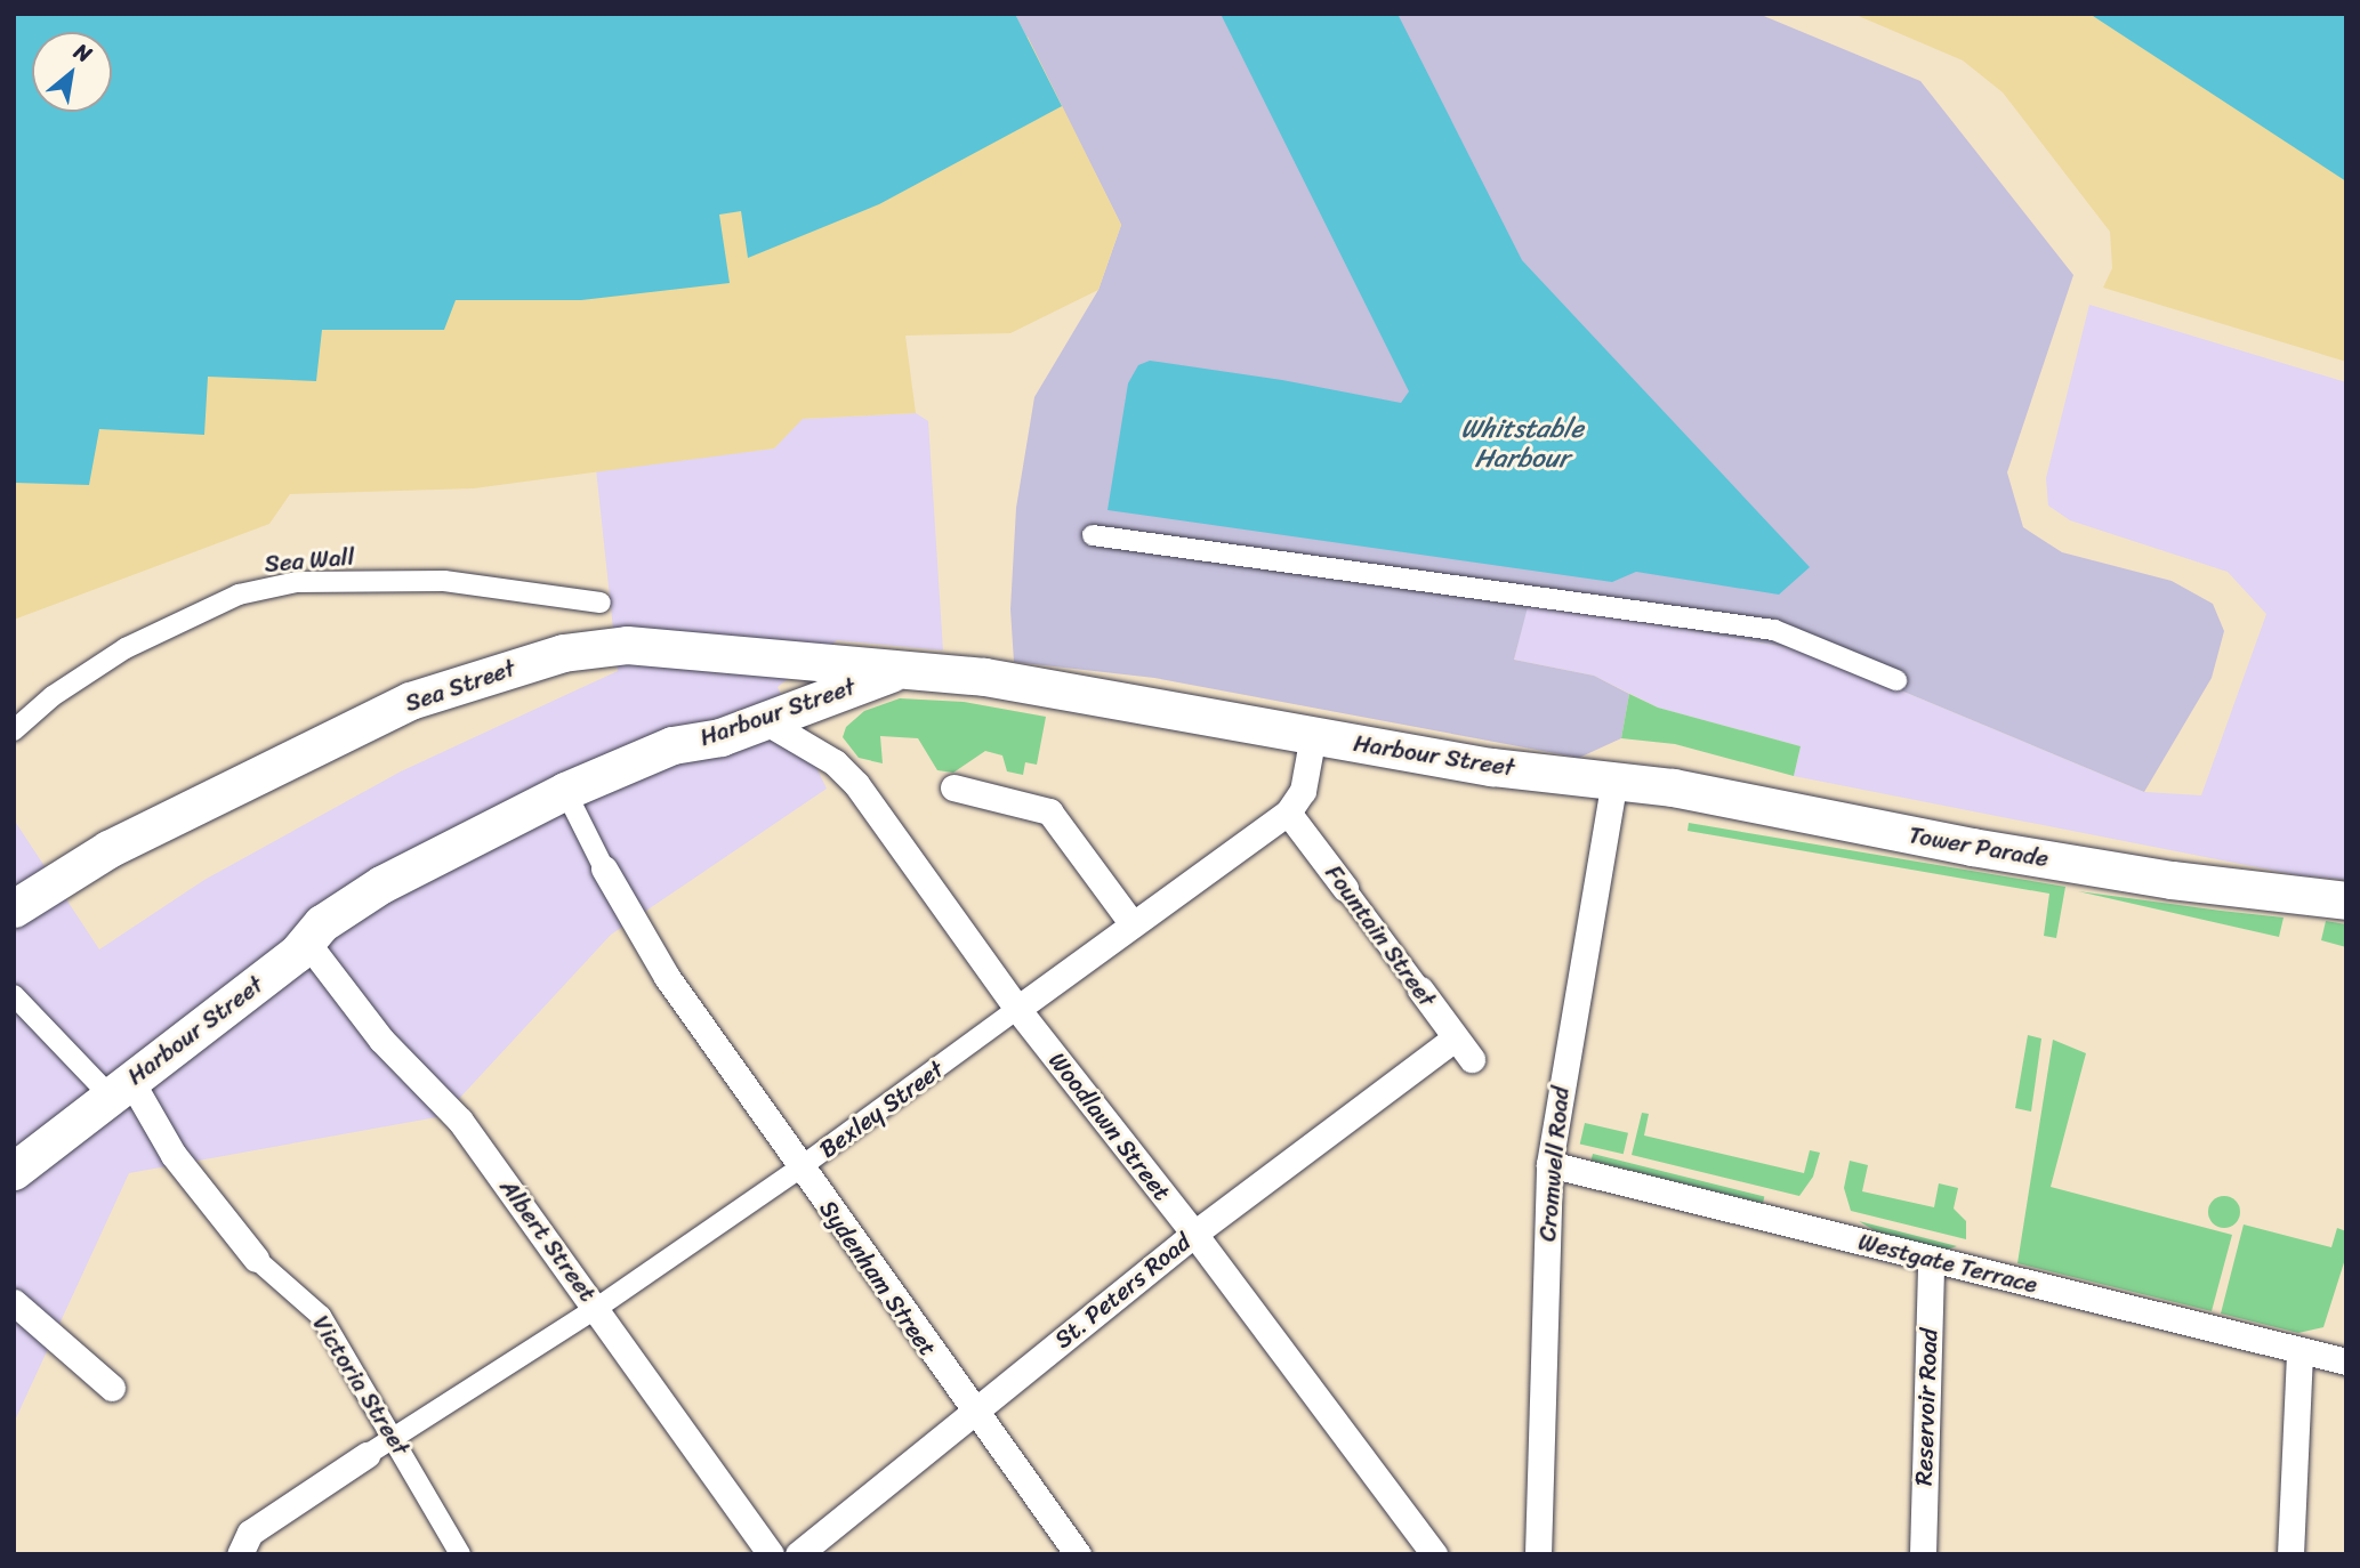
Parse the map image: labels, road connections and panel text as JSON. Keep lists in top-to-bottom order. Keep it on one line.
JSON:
{"streets":{"main road":["Sea Street","Harbour Street","Tower Parade"],"street":["Sea Wall","Fountain Street","Bexley Street","Woodlawn Street","Cromwell Road","Albert Street","Westgate Terrace","Sydenham Street","St. Peters Road","Victoria Street","Reservoir Road"]},"crossings":[["Sea Street","Harbour Street"],["Harbour Street","Tower Parade"],["Harbour Street","Bexley Street"],["Harbour Street","Woodlawn Street"],["Harbour Street","Cromwell Road"],["Harbour Street","Albert Street"],["Harbour Street","Sydenham Street"],["Harbour Street","Victoria Street"],["Tower Parade","Cromwell Road"],["Fountain Street","Bexley Street"],["Fountain Street","St. Peters Road"],["Bexley Street","Woodlawn Street"],["Bexley Street","Albert Street"],["Bexley Street","Sydenham Street"],["Bexley Street","Victoria Street"],["Woodlawn Street","St. Peters Road"],["Cromwell Road","Westgate Terrace"],["Westgate Terrace","Reservoir Road"],["Sydenham Street","St. Peters Road"]],"water":["Whitstable Harbour"],"north":"top right"}
